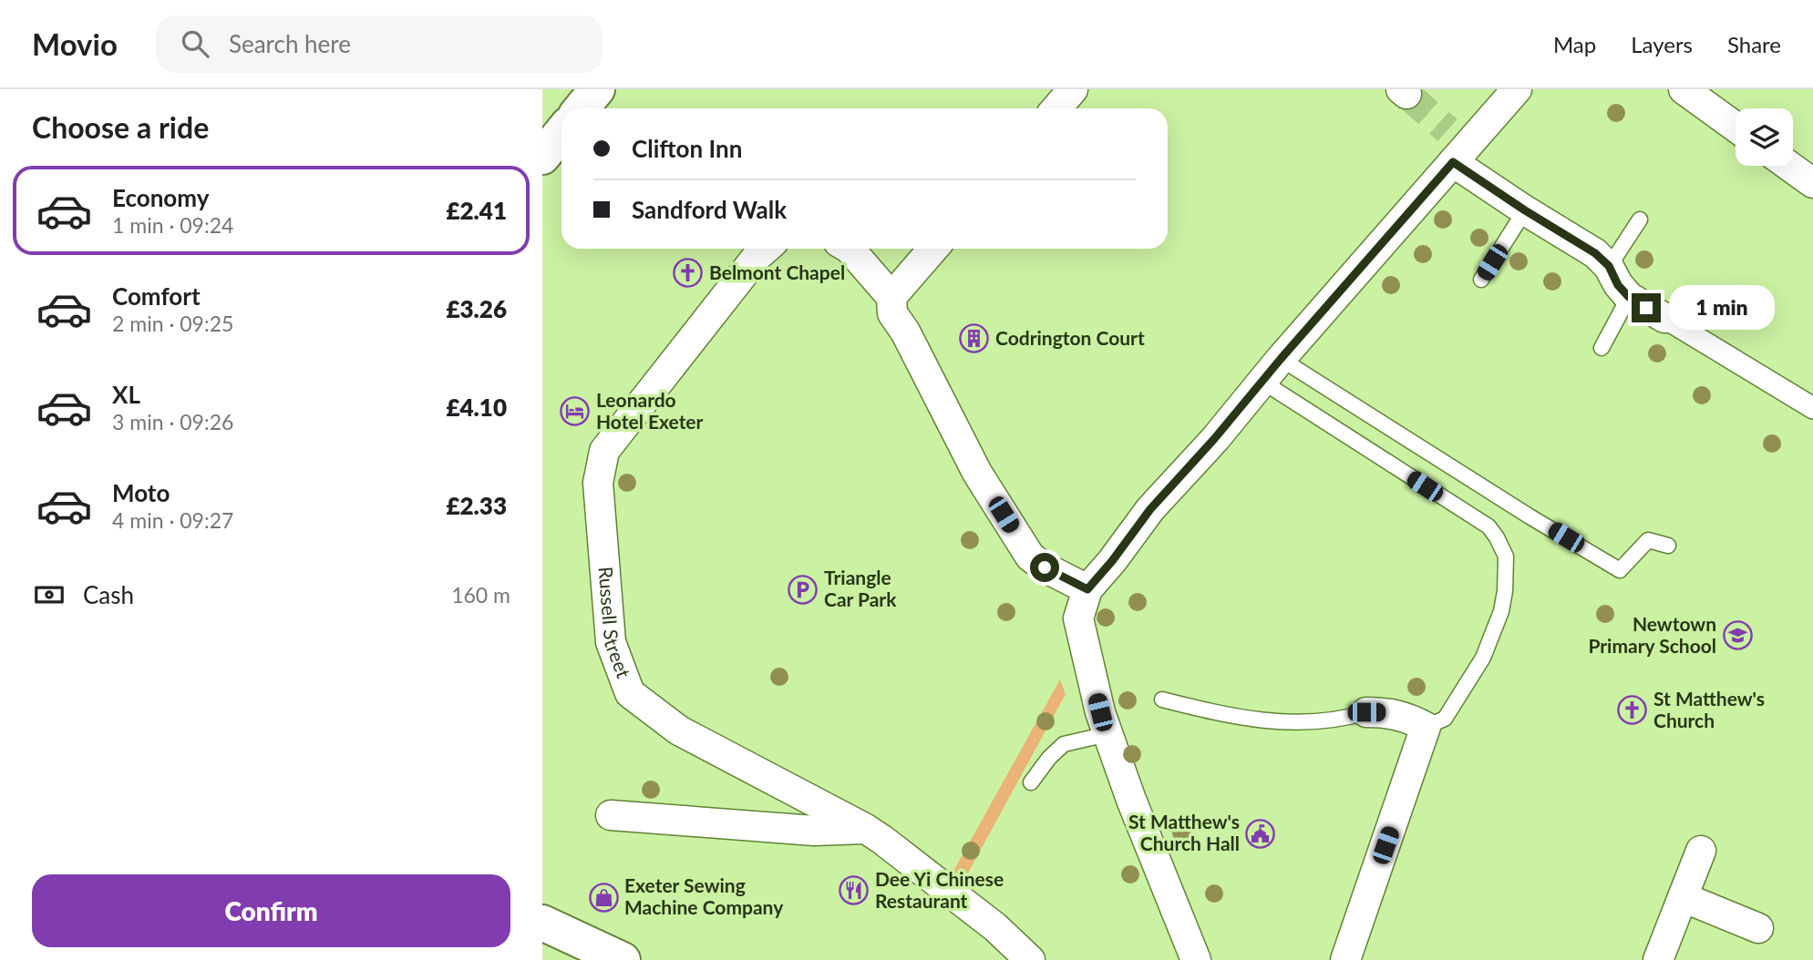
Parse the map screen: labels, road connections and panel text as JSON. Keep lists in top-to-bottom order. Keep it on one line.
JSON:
{"streets":{"street":["Russell Street"]},"places":{"church":["Belmont Chapel","St Matthew's Church"],"building":["Codrington Court"],"hotel":["Leonardo Hotel Exeter"],"parking":["Triangle Car Park"],"school or university":["Newtown Primary School"],"public building":["St Matthew's Church Hall"],"restaurant":["Dee Yi Chinese Restaurant"],"shop":["Exeter Sewing Machine Company"]},"page":{"header":"Movio","search":"Search here","nav":["Map","Layers","Share"],"heading":"Choose a ride","banner":["Clifton Inn","Sandford Walk"],"list":[{"name":"Economy","note":"1 min · 09:24","value":"£2.41"},{"name":"Comfort","note":"2 min · 09:25","value":"£3.26"},{"name":"XL","note":"3 min · 09:26","value":"£4.10"},{"name":"Moto","note":"4 min · 09:27","value":"£2.33"}],"bubble":"1 min","pay":["Cash","160 m"],"buttons":"Confirm"}}
